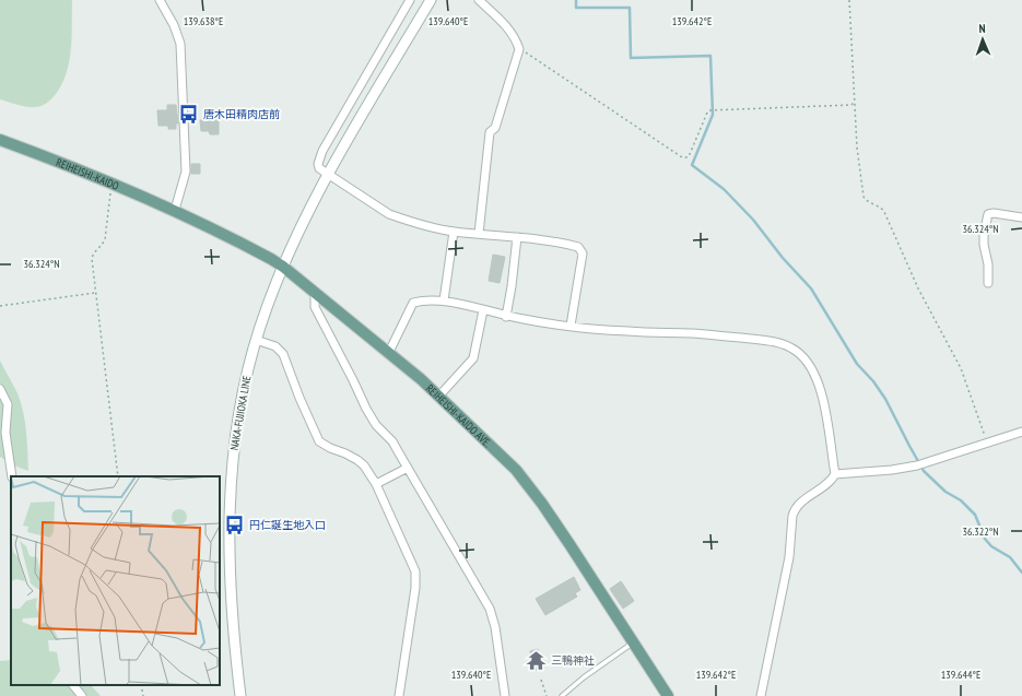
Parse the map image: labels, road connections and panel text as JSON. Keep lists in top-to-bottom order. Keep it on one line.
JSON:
{"streets":{"main road":["REIHEISHI-KAIDO","NAKA-FUJIOKA LINE","REIHEISHI-KAIDO AVE."]},"crossings":[["REIHEISHI-KAIDO","REIHEISHI-KAIDO AVE."],["NAKA-FUJIOKA LINE","REIHEISHI-KAIDO AVE."]],"places":{"bus stop":["唐木田精肉店前","円仁誕生地入口"],"temple":["三鴨神社"]},"north":"top","coordinates":["139.638°E","139.640°E","139.642°E","36.324°N","36.322°N","139.644°E"]}
